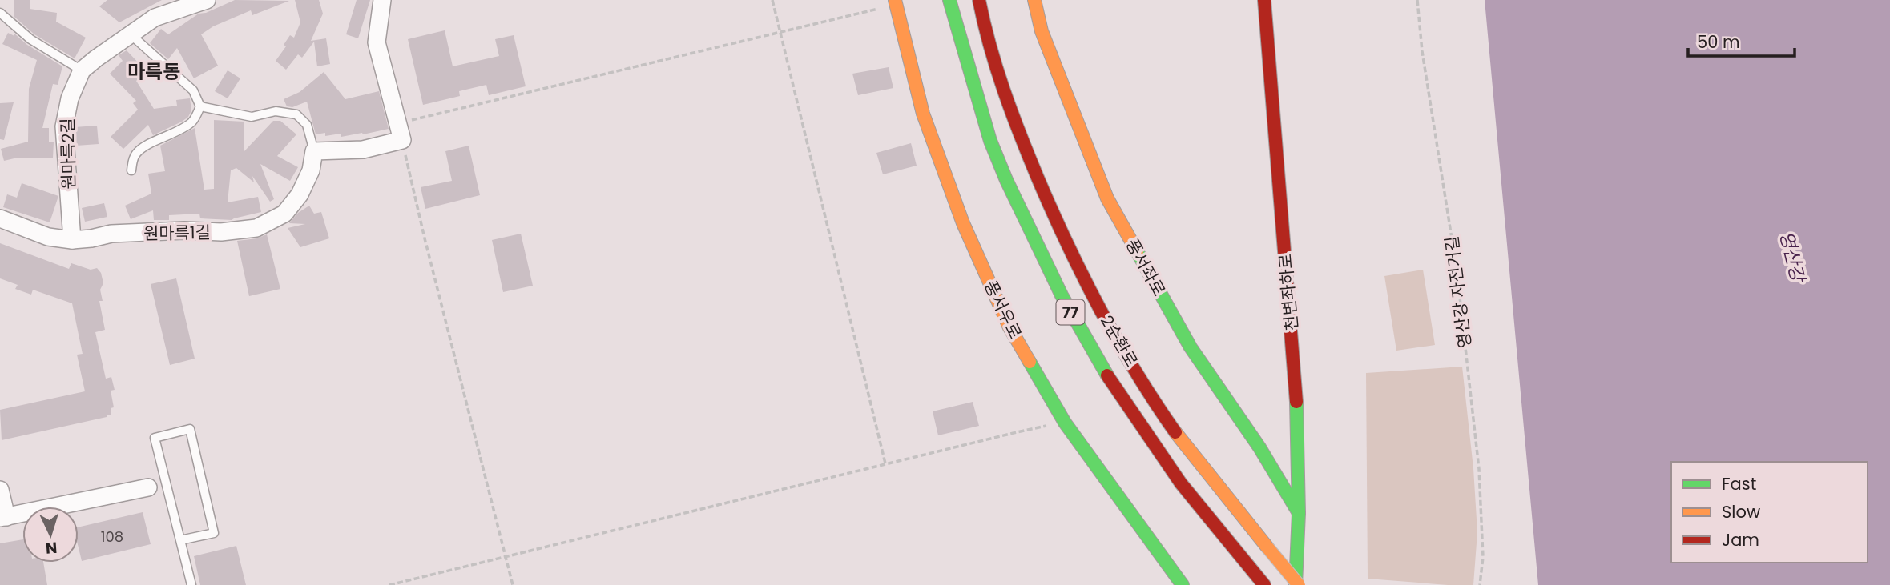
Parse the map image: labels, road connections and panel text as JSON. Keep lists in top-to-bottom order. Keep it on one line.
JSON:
{"streets":{"main road":["풍서좌로","천변좌하로","풍서우로","77","2순환로"],"street":["원마륵2길","원마륵1길"],"path":["영산강 자전거길"]},"crossings":[["원마륵2길","원마륵1길"],["풍서좌로","천변좌하로"],["천변좌하로","2순환로"]],"districts":["마륵동"],"water":["영산강"],"house_numbers":["108"],"legend":["Fast","Slow","Jam"],"scale_bar":"50 m","north":"bottom"}
